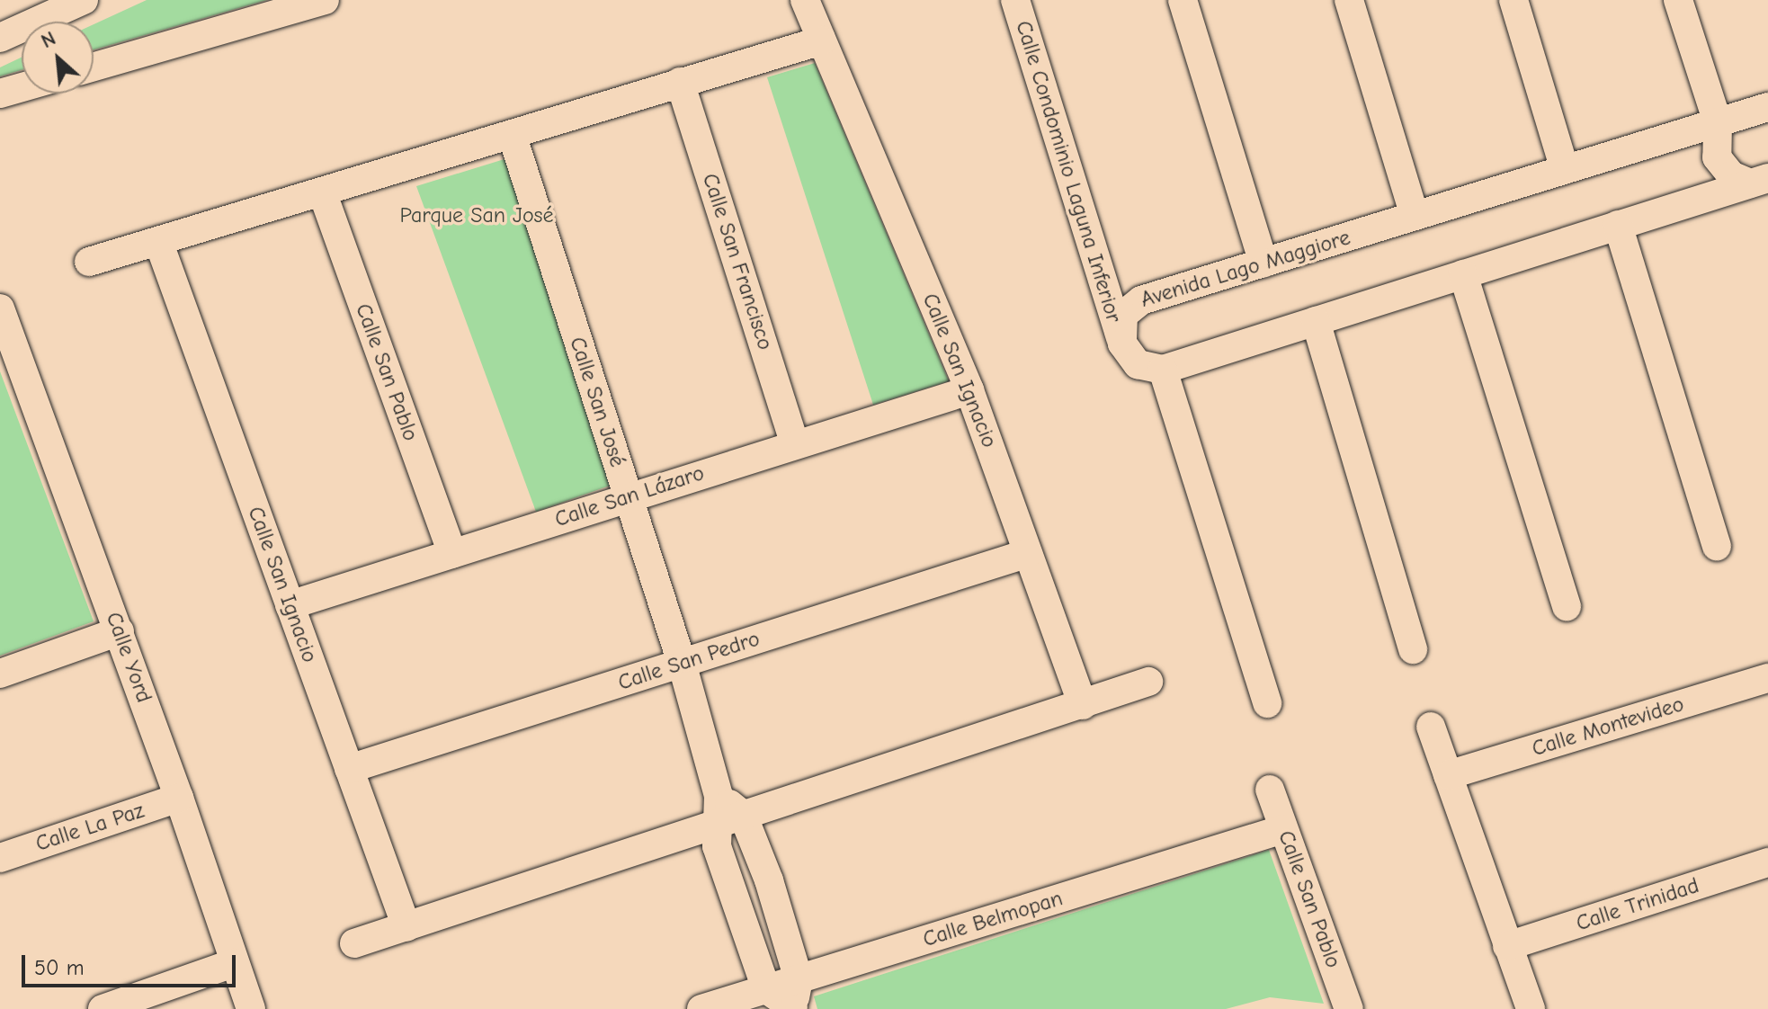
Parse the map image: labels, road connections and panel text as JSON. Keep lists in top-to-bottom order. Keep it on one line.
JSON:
{"streets":{"street":["Calle Condominio Laguna Inferior","Calle San Francisco","Avenida Lago Maggiore","Calle San Ignacio","Calle San Pablo","Calle San José","Calle San Lázaro","Calle Yord","Calle San Pedro","Calle Montevideo","Calle La Paz","Calle Trinidad","Calle Belmopan"]},"crossings":[["Calle Condominio Laguna Inferior","Avenida Lago Maggiore"],["Calle San Francisco","Calle San Lázaro"],["Calle San Ignacio","Calle San Lázaro"],["Calle San Ignacio","Calle San Pedro"],["Calle San Pablo","Calle San Lázaro"],["Calle San Pablo","Calle Belmopan"],["Calle San José","Calle San Lázaro"],["Calle San José","Calle San Pedro"],["Calle San José","Calle Belmopan"],["Calle Yord","Calle La Paz"]],"parks":["Parque San José"],"scale_bar":"50 m","north":"top left"}
